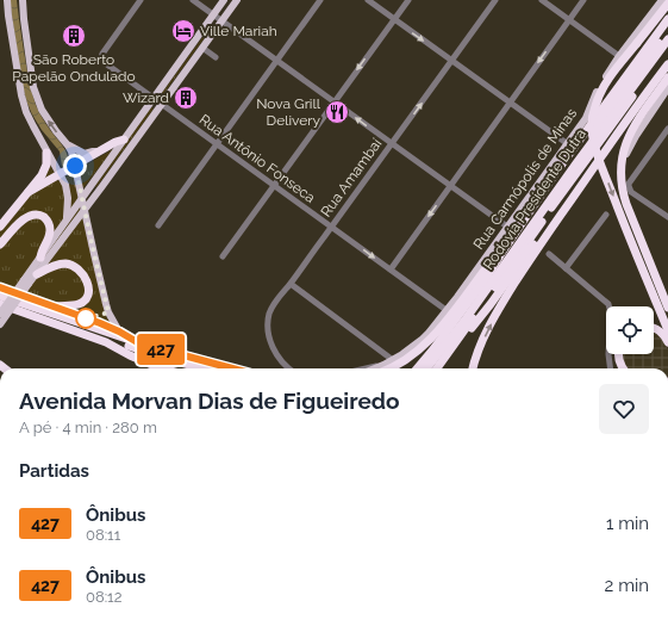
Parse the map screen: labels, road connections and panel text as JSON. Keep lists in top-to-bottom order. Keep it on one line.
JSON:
{"streets":{"highway":["Rodovia Presidente Dutra"],"main road":["Rua Carmópolis de Minas"],"street":["Rua Antônio Fonseca","Rua Amambaí"]},"crossings":[["Rua Antônio Fonseca","Rua Amambaí"],["Rua Antônio Fonseca","Rua Carmópolis de Minas"]],"places":{"hotel":["Ville Mariah"],"building":["São Roberto Papelão Ondulado","Wizard"],"restaurant":["Nova Grill Delivery"]},"lines":["bus line 427"],"page":{"on_map":"427","heading":[["Avenida Morvan Dias de Figueiredo","A pé · 4 min · 280 m"],"Partidas"],"list":[{"mark":"427","name":"Ônibus","note":"08:11","value":"1 min"},{"mark":"427","name":"Ônibus","note":"08:12","value":"2 min"}]}}
